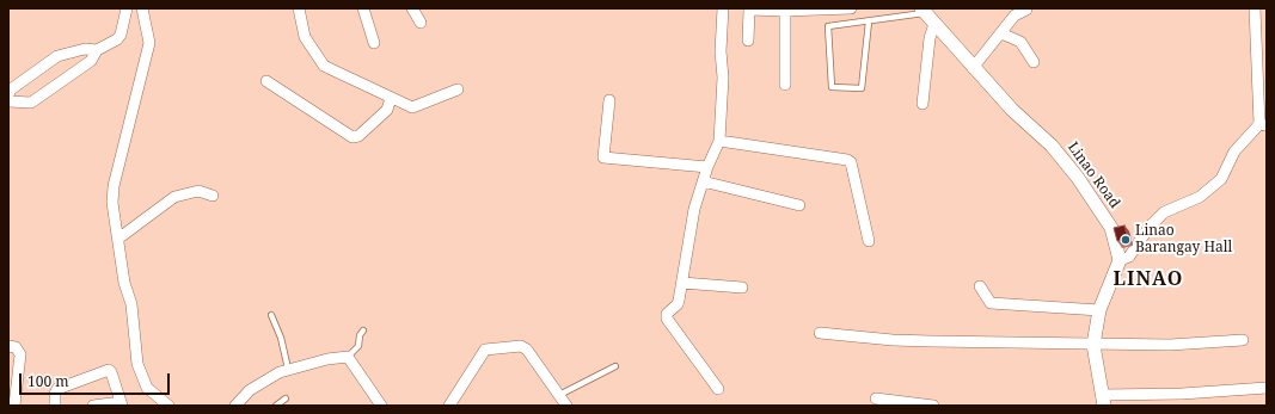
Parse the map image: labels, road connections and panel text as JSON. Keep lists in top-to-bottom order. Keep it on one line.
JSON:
{"streets":{"street":["Linao Road"]},"districts":["LINAO"],"places":["Linao Barangay Hall"],"scale_bar":"100 m"}
